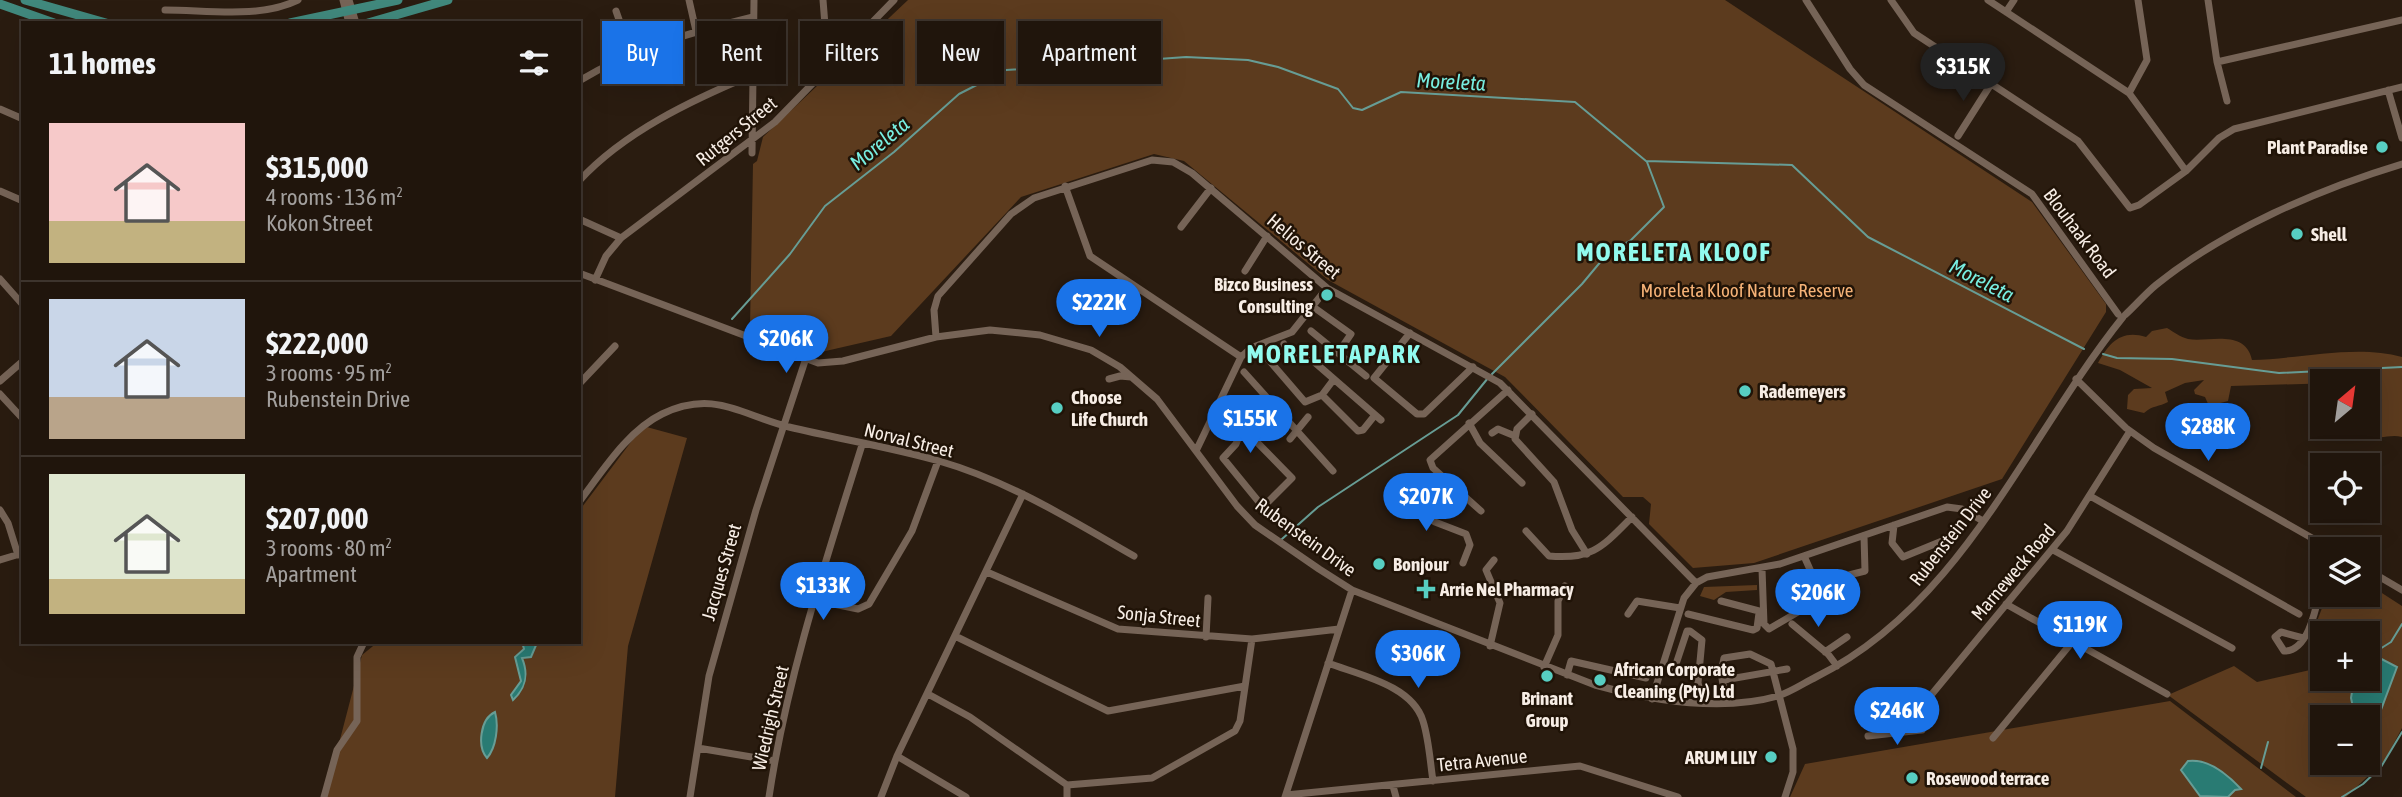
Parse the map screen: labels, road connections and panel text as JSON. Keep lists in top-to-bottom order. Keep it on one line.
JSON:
{"streets":{"street":["Rutgers Street","Blouhaak Road","Helios Street","Norval Street","Rubenstein Drive","Jacques Street","Marneweck Road","Sonja Street","Wiedrigh Street","Tetra Avenue"]},"crossings":[["Rutgers Street","Rubenstein Drive"],["Blouhaak Road","Rubenstein Drive"],["Helios Street","Rubenstein Drive"],["Norval Street","Jacques Street"],["Norval Street","Wiedrigh Street"],["Rubenstein Drive","Jacques Street"]],"districts":["MORELETA KLOOF","MORELETAPARK"],"water":["Moreleta"],"parks":["Moreleta Kloof Nature Reserve"],"places":{"other":["Plant Paradise","Shell","Bizco Business Consulting","Rademeyers","Choose Life Church","Bonjour","Brinant Group","African Corporate Cleaning (Pty) Ltd","ARUM LILY","Rosewood terrace"],"health":["Arrie Nel Pharmacy"]},"north":"top right","page":{"chip":["Buy","Rent","Filters","New","Apartment"],"heading":"11 homes","price":["$315K","$222K","$206K","$155K","$288K","$207K","$133K","$206K","$119K","$306K","$246K"],"list":[{"name":"$315,000","note":"4 rooms · 136 m² · Kokon Street"},{"name":"$222,000","note":"3 rooms · 95 m² · Rubenstein Drive"},{"name":"$207,000","note":"3 rooms · 80 m² · Apartment"}],"map_buttons":["+","−"]}}
